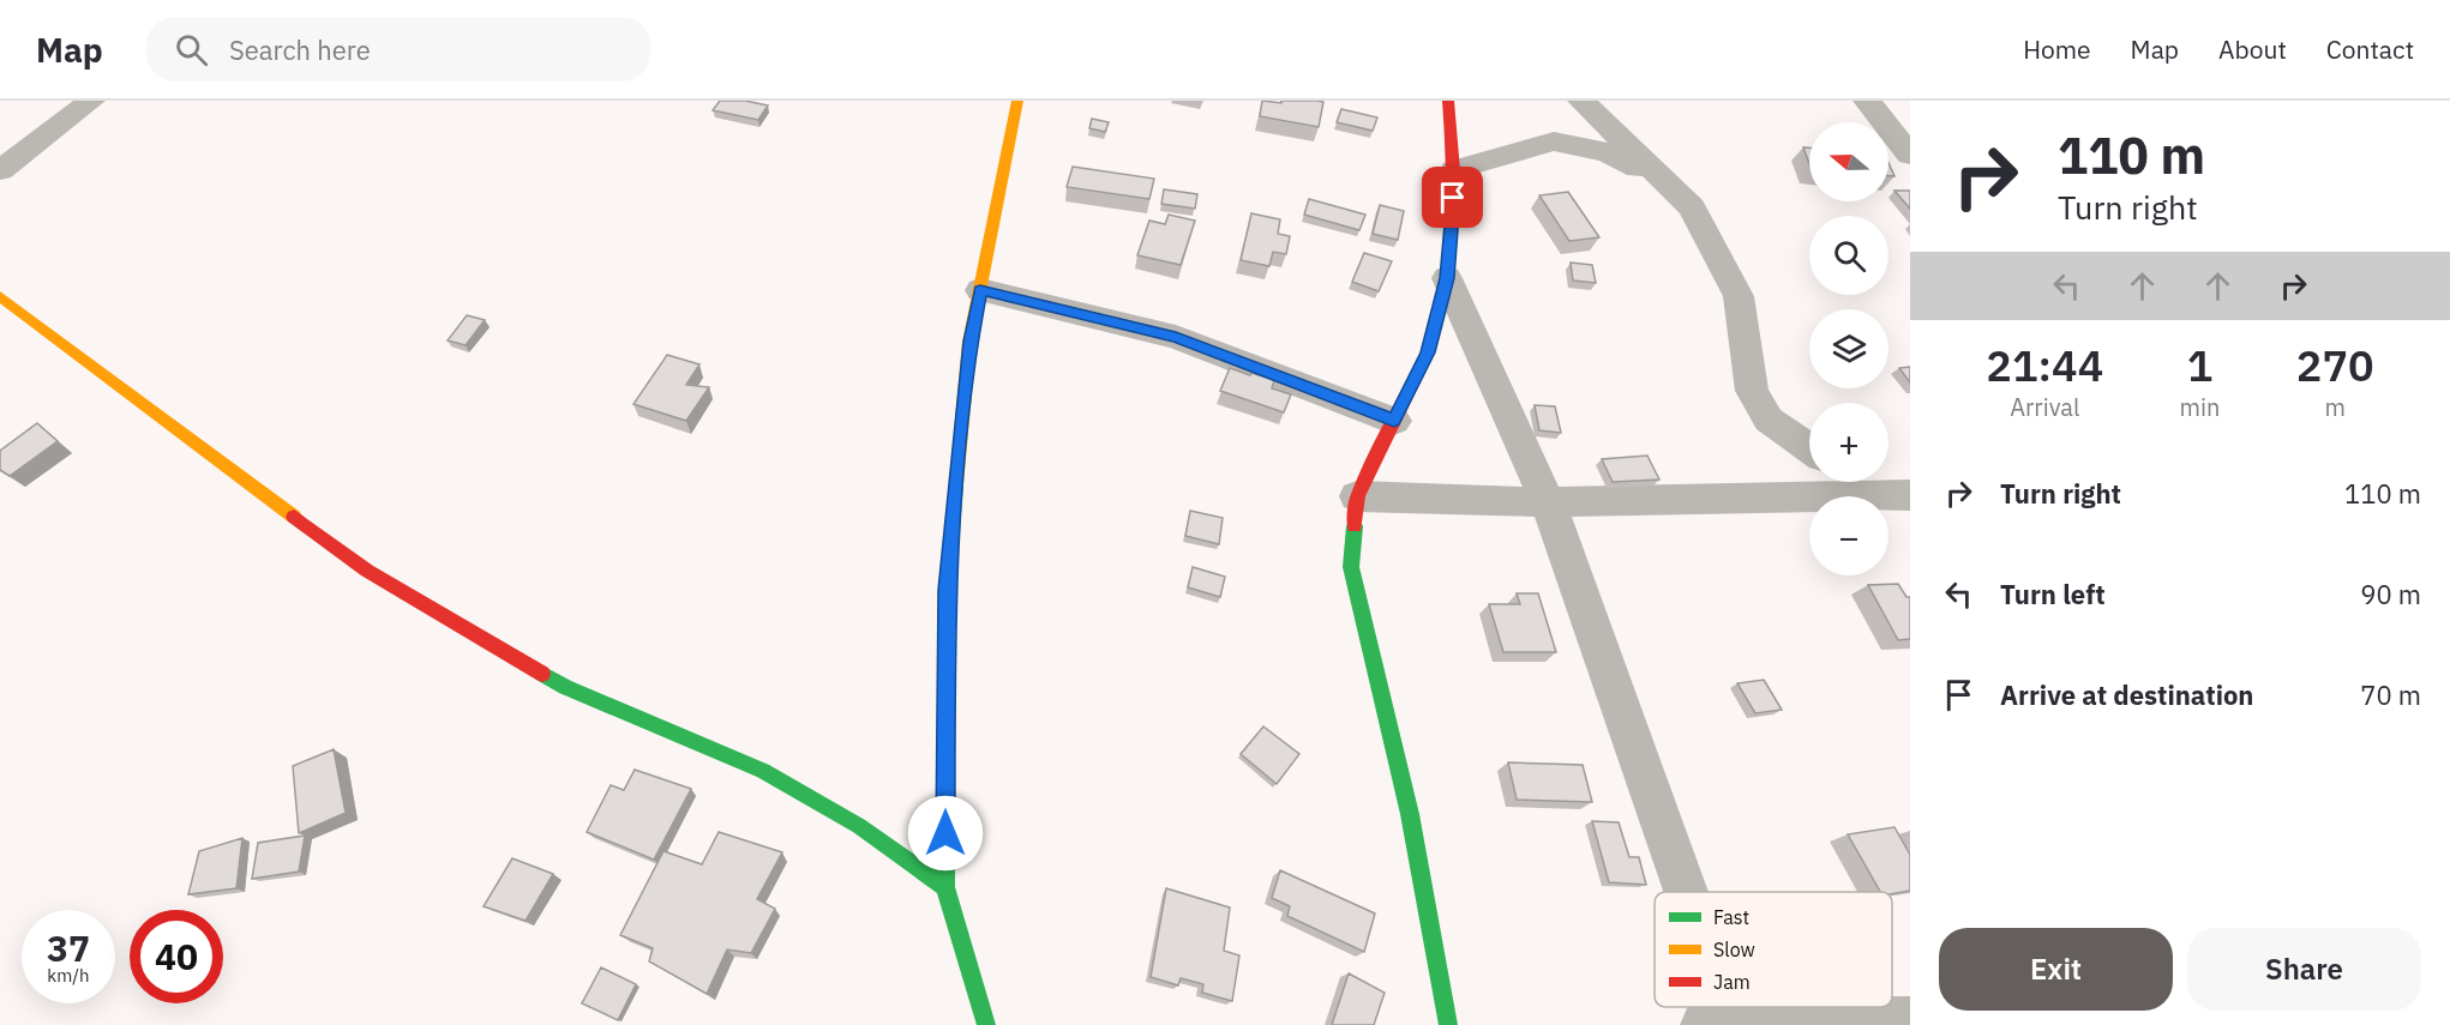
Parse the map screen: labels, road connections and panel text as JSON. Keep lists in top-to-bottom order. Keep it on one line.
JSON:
{"legend":["Fast","Slow","Jam"],"north":"left","page":{"header":"Map","search":"Search here","nav":["Home","Map","About","Contact"],"turn":["110 m","Turn right"],"map_buttons":["+","−"],"eta":["21:44","Arrival","1","min","270","m"],"list":[{"name":"Turn right","value":"110 m"},{"name":"Turn left","value":"90 m"},{"name":"Arrive at destination","value":"70 m"}],"speed":"37 km/h","limit":"40","buttons":["Exit","Share"]}}
